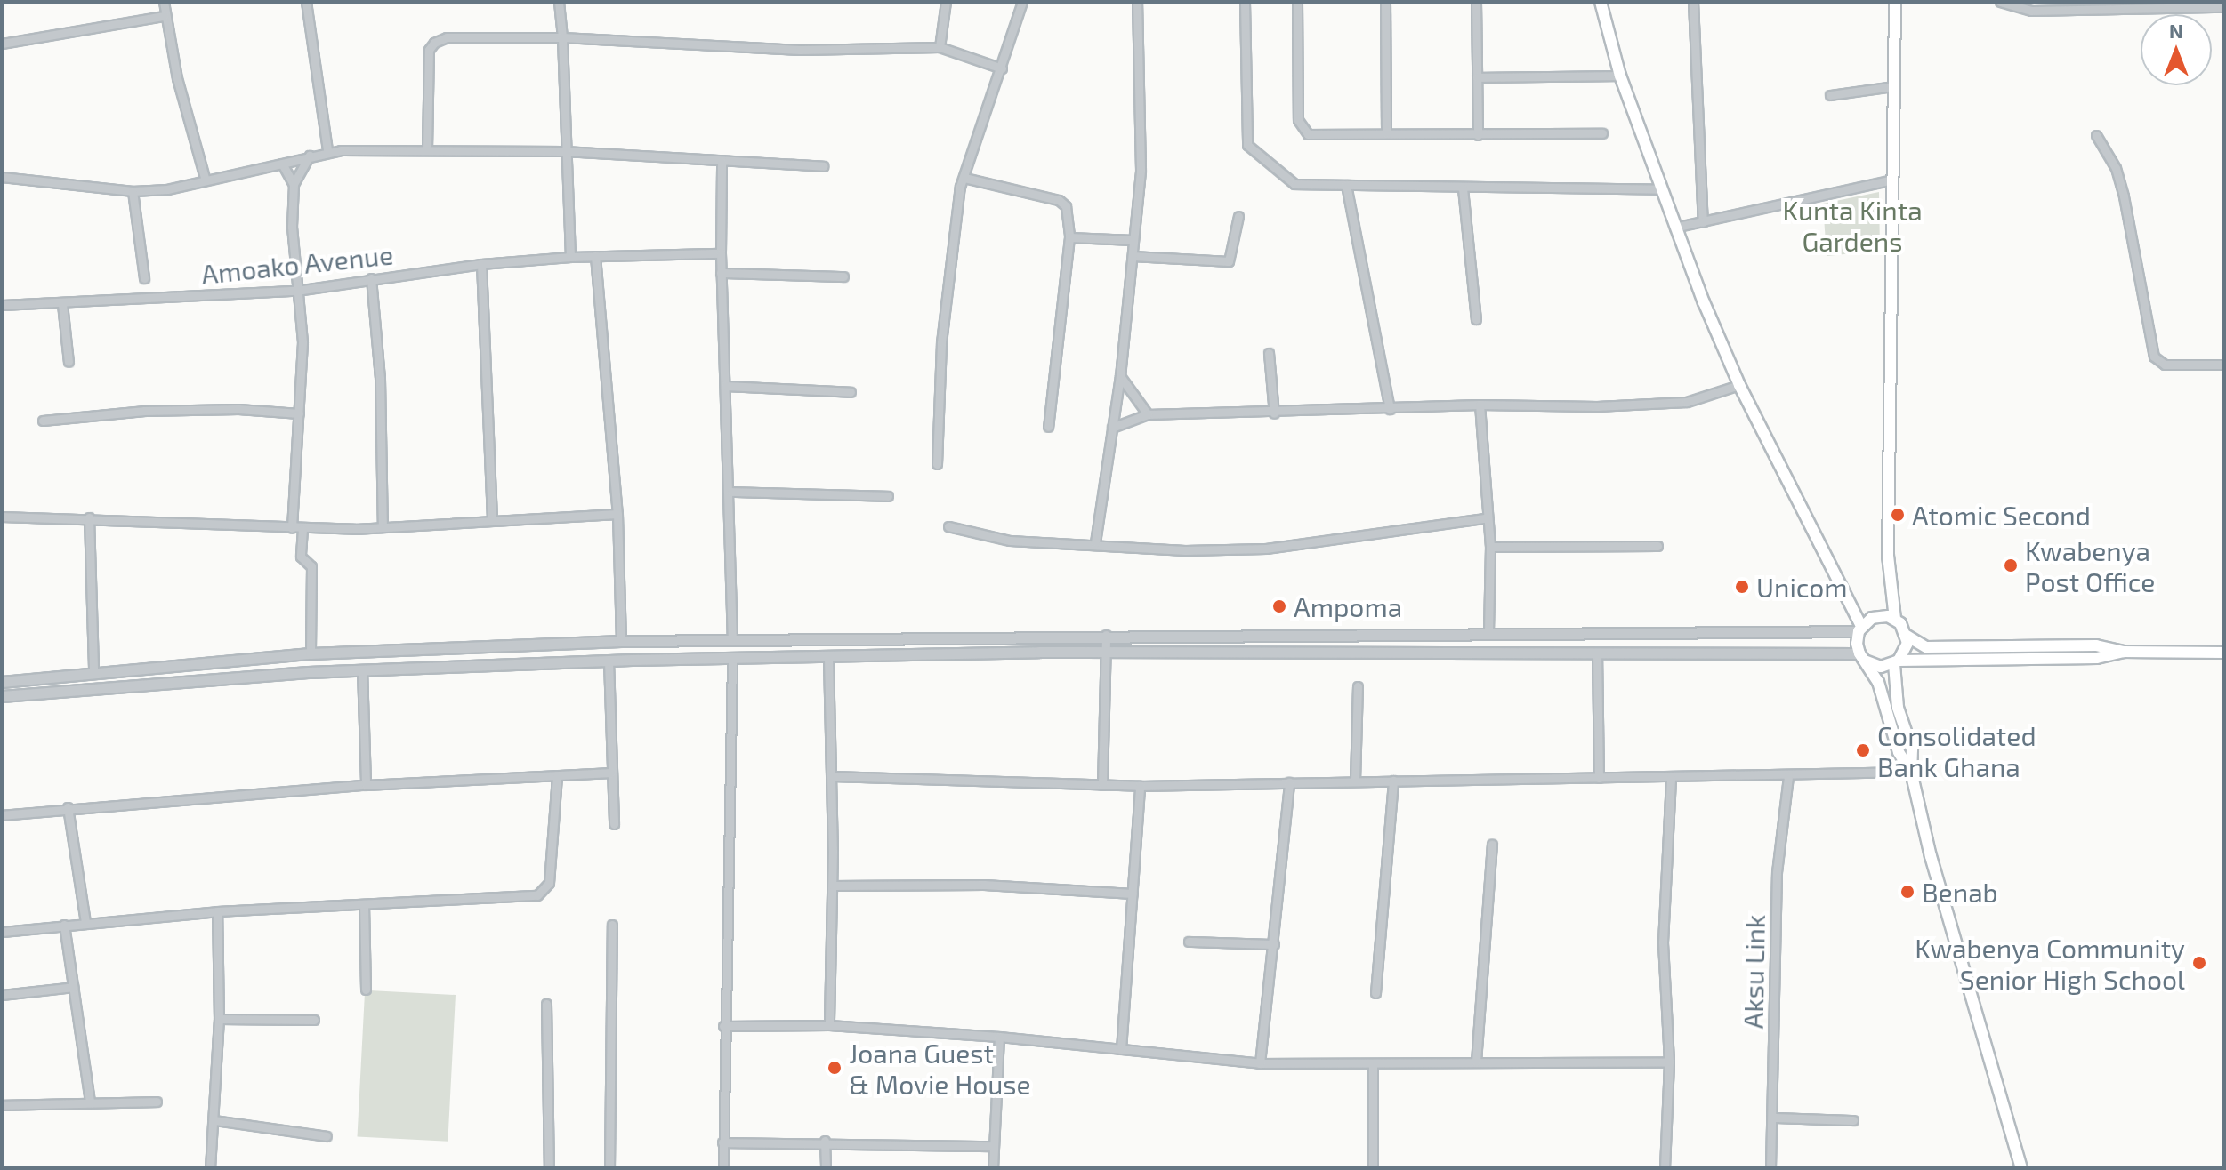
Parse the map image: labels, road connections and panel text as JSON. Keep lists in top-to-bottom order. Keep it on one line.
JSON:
{"streets":{"street":["Amoako Avenue","Aksu Link"]},"parks":["Kunta Kinta Gardens"],"places":["Atomic Second","Kwabenya Post Office","Unicom","Ampoma","Consolidated Bank Ghana","Benab","Kwabenya Community Senior High School","Joana Guest & Movie House"],"north":"top"}
